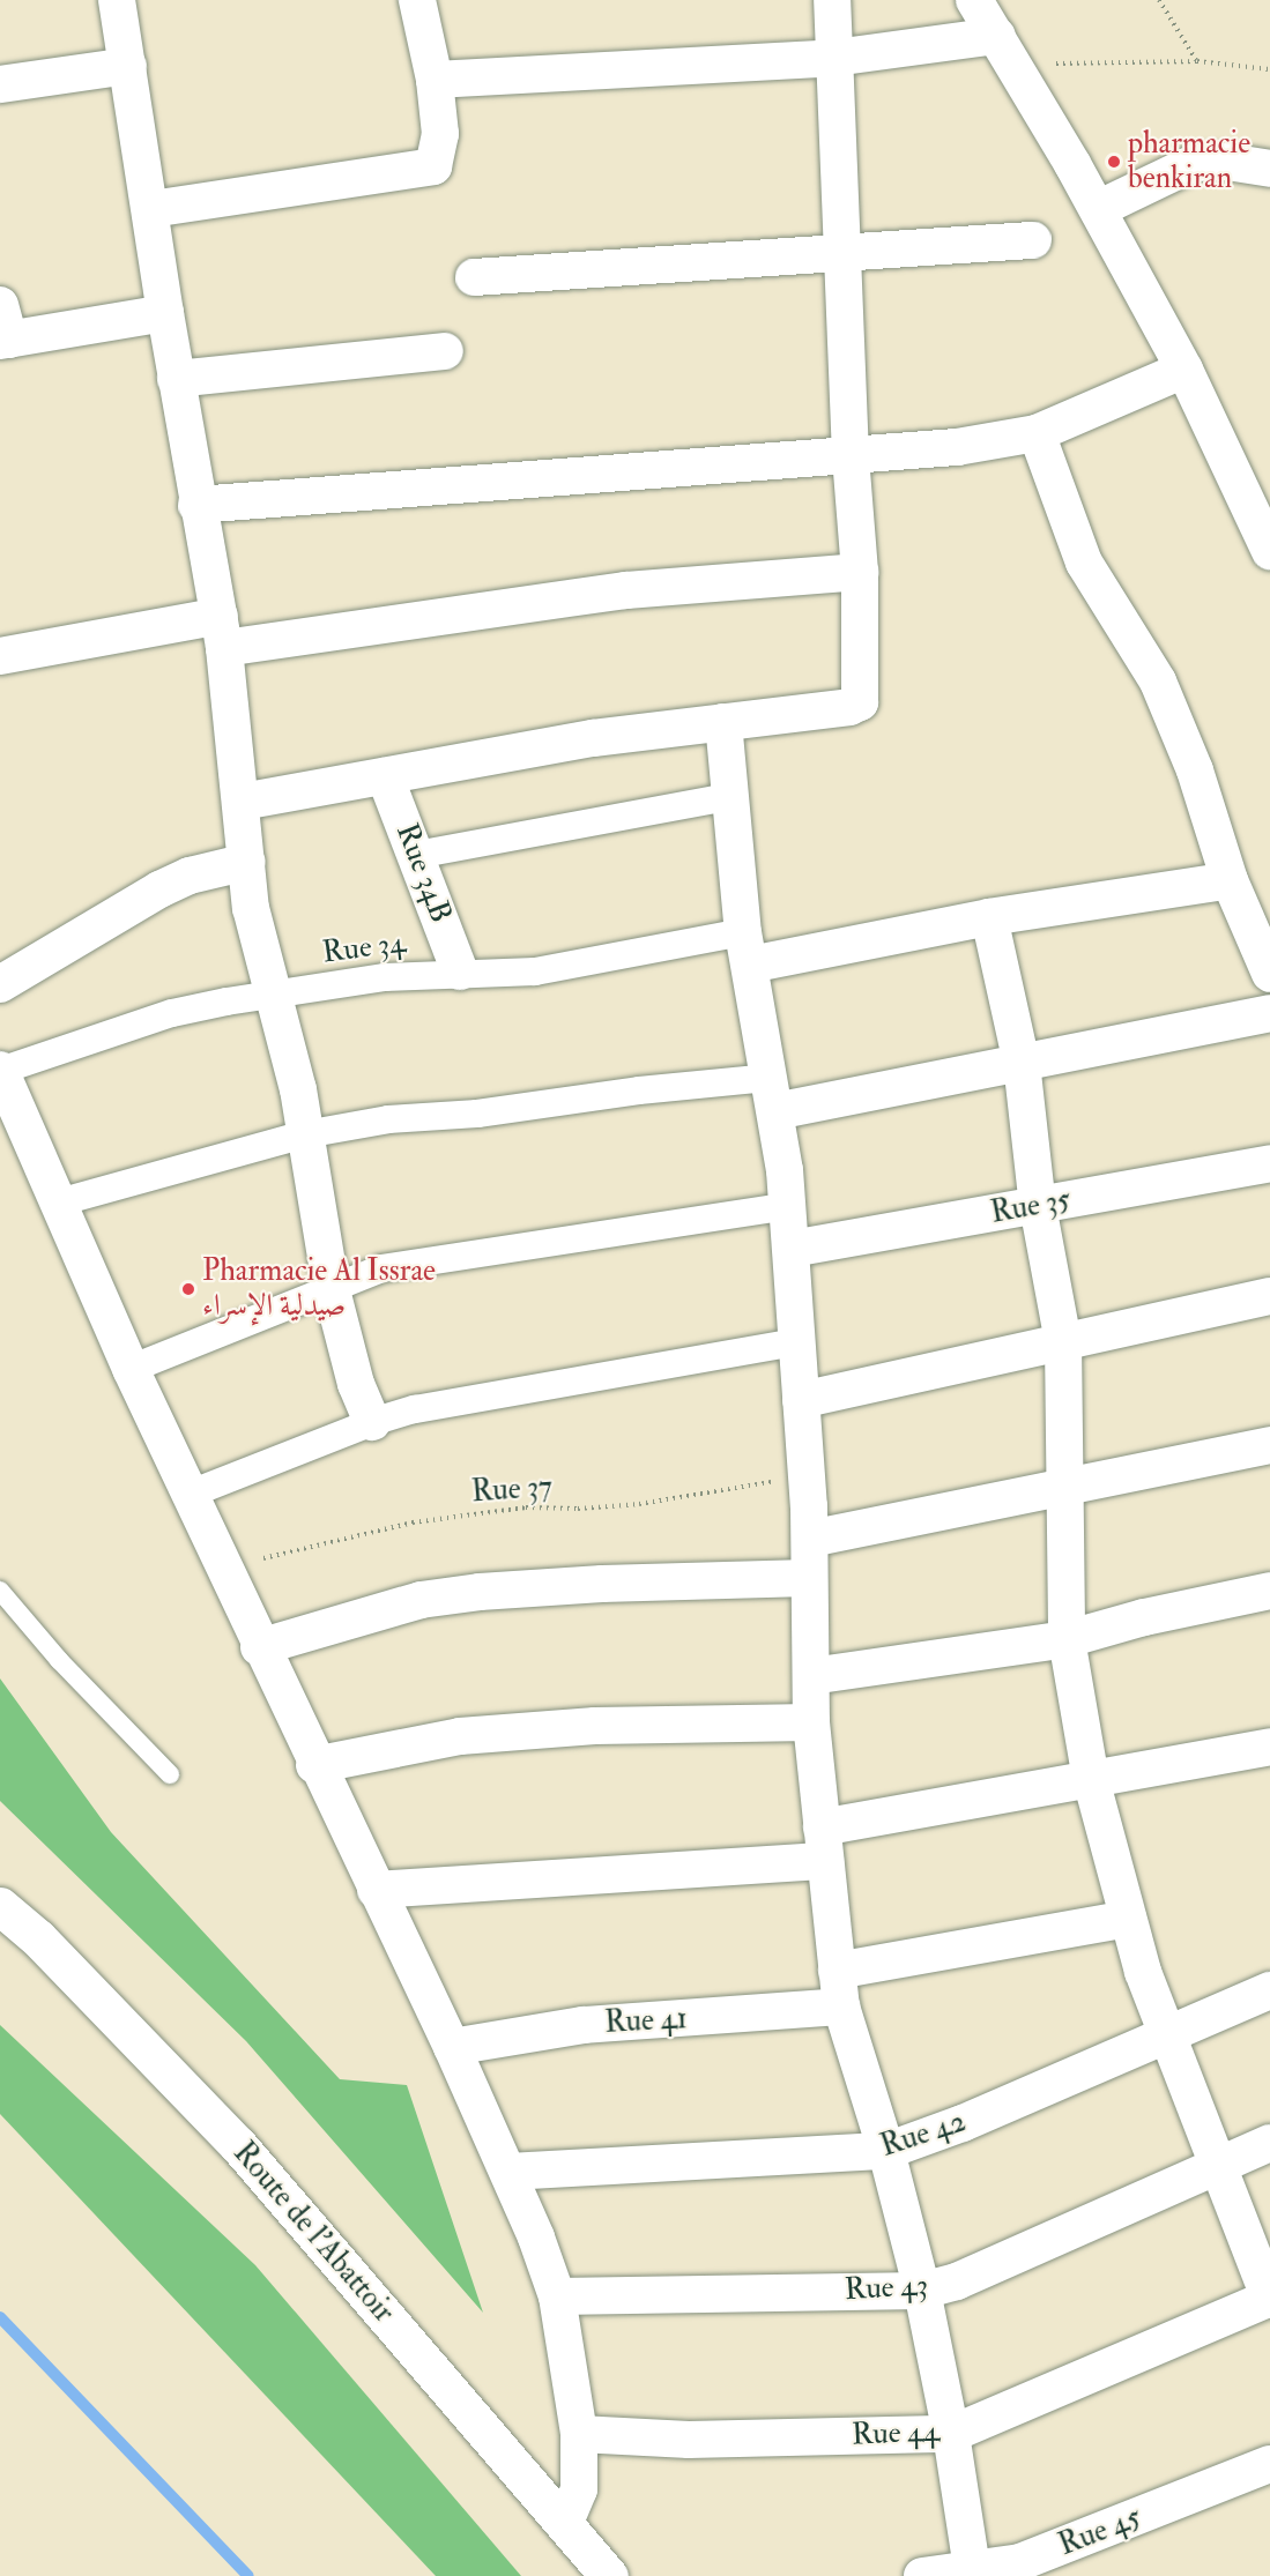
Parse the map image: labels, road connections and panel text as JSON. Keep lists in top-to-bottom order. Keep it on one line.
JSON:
{"streets":{"main road":["Route de l’Abattoir"],"street":["Rue 34B","Rue 34","Rue 35","Rue 41","Rue 42","Rue 43","Rue 44","Rue 45"],"path":["Rue 37"]},"crossings":[["Rue 34B","Rue 34"]],"places":["pharmacie benkiran","Pharmacie Al Issrae صيدلية الإسراء"]}
